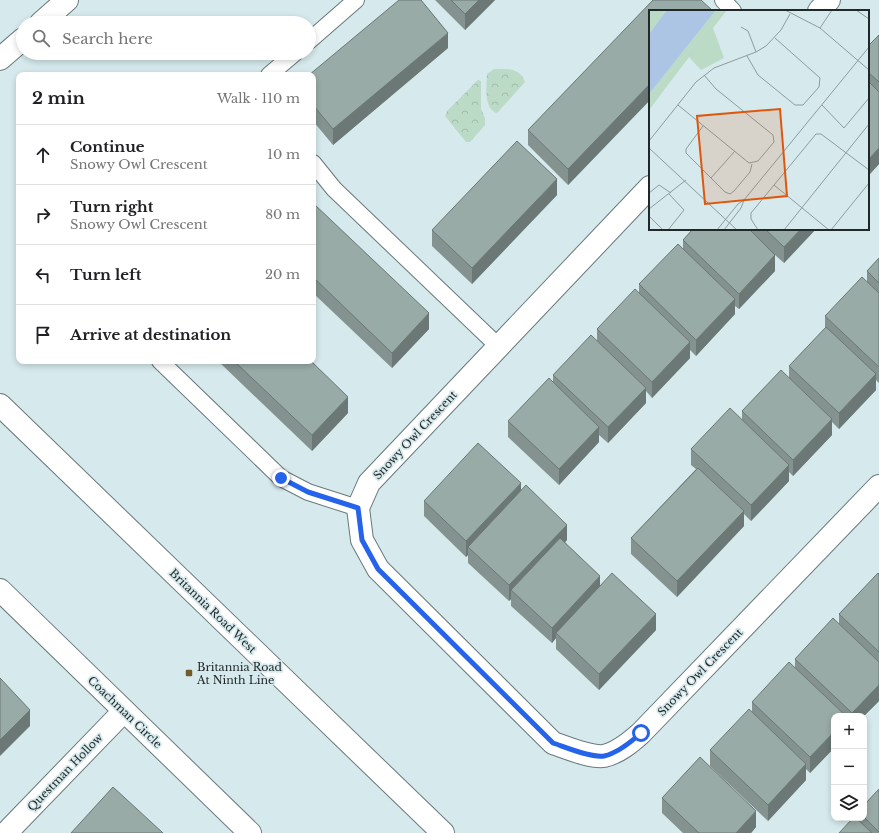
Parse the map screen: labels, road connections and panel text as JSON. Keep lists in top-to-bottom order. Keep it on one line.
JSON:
{"streets":{"street":["Snowy Owl Crescent","Britannia Road West","Coachman Circle","Questman Hollow"]},"crossings":[["Coachman Circle","Questman Hollow"]],"places":{"transit":["Britannia Road At Ninth Line"]},"page":{"search":"Search here","heading":["2 min","Walk · 110 m"],"list":[["Continue","Snowy Owl Crescent","10 m"],["Turn right","Snowy Owl Crescent","80 m"],["Turn left","20 m"],"Arrive at destination"],"map_buttons":["+","−"]}}
